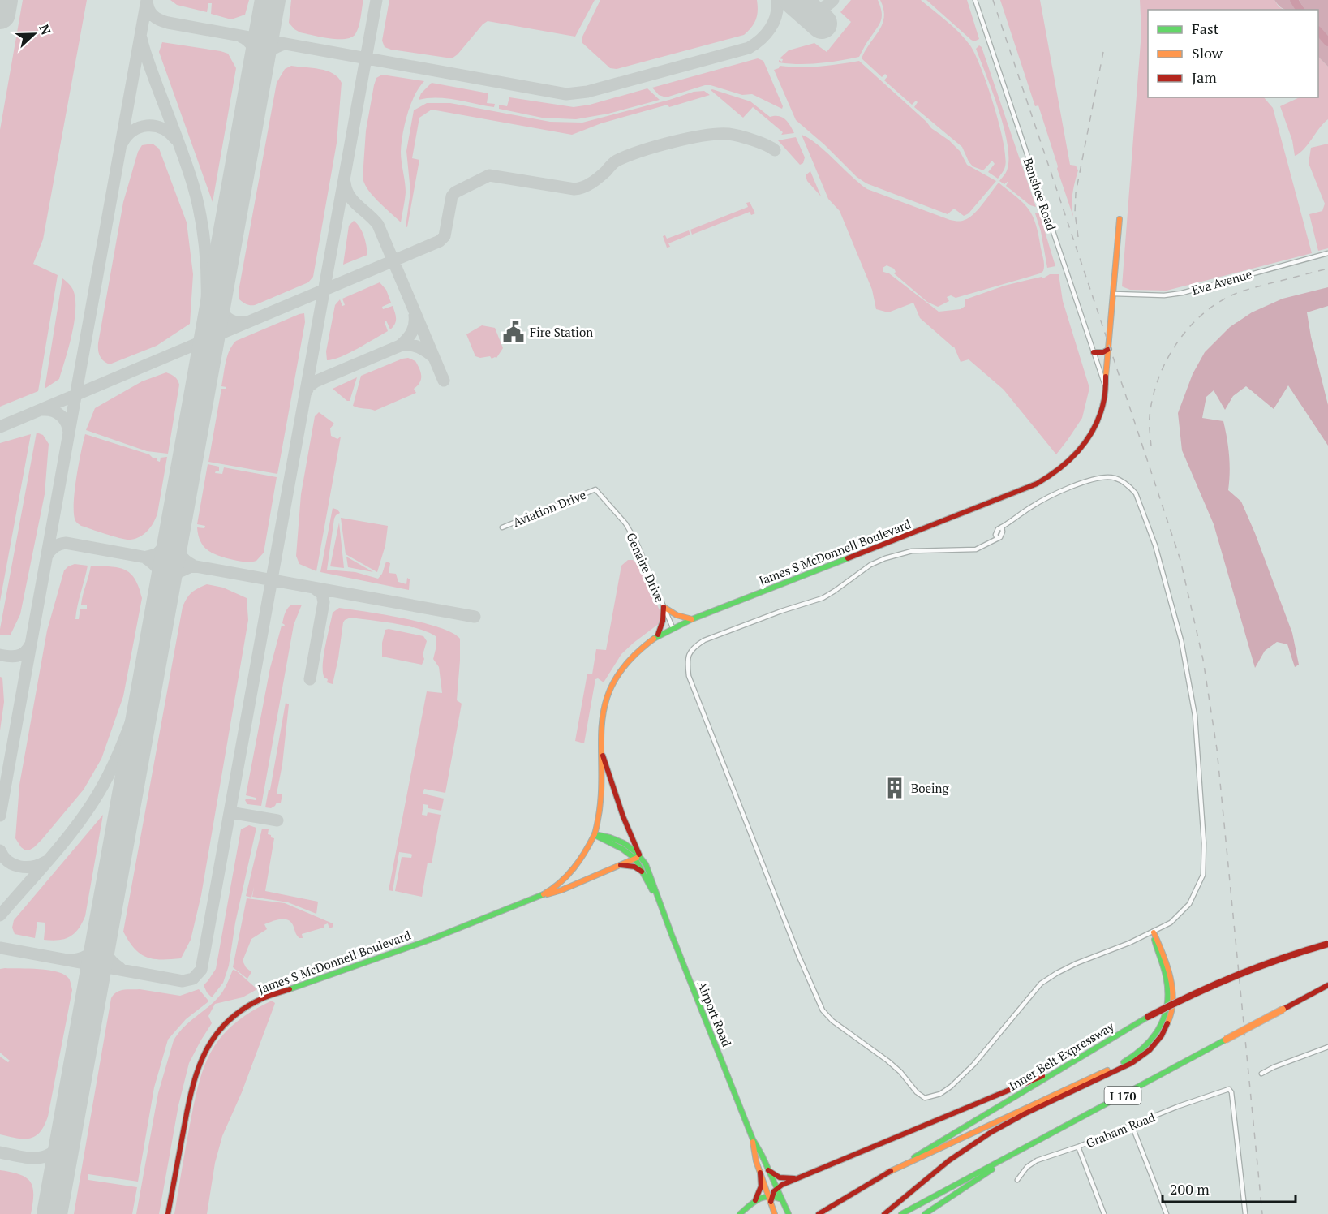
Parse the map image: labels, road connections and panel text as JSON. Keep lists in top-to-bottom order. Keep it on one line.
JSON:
{"streets":{"main road":["James S McDonnell Boulevard","Airport Road","Inner Belt Expressway","I 170"],"street":["Banshee Road","Eva Avenue","Aviation Drive","Genaire Drive","Graham Road"]},"crossings":[["Banshee Road","James S McDonnell Boulevard"],["Eva Avenue","James S McDonnell Boulevard"],["Aviation Drive","Genaire Drive"],["James S McDonnell Boulevard","Genaire Drive"],["James S McDonnell Boulevard","Airport Road"]],"places":{"public building":["Fire Station"],"building":["Boeing"]},"legend":["Fast","Slow","Jam"],"scale_bar":"200 m","north":"right"}
